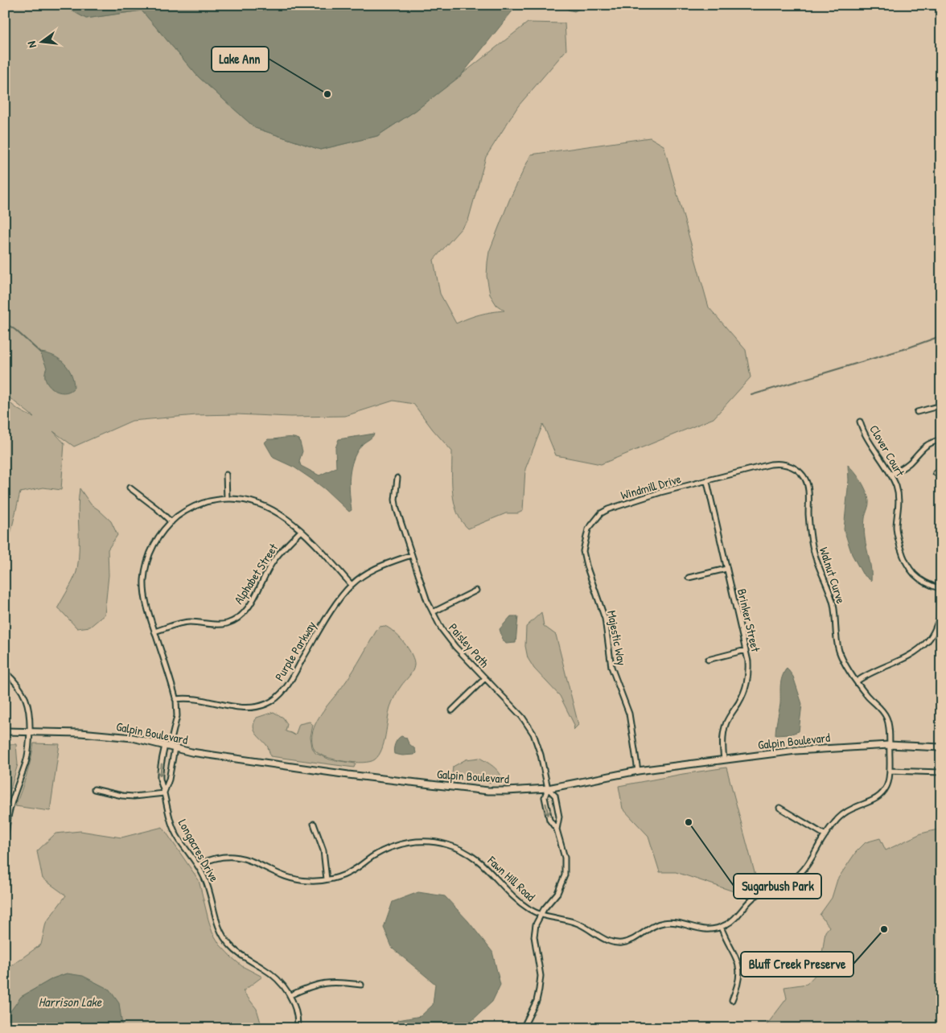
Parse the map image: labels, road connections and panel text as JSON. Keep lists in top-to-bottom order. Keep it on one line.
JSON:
{"streets":{"street":["Clover Court","Windmill Drive","Alphabet Street","Walnut Curve","Brinker Street","Majestic Way","Paisley Path","Purple Parkway","Galpin Boulevard","Longacres Drive","Fawn Hill Road"]},"crossings":[["Windmill Drive","Walnut Curve"],["Windmill Drive","Brinker Street"],["Windmill Drive","Majestic Way"],["Walnut Curve","Brinker Street"],["Walnut Curve","Galpin Boulevard"],["Walnut Curve","Fawn Hill Road"],["Brinker Street","Galpin Boulevard"],["Majestic Way","Galpin Boulevard"],["Paisley Path","Purple Parkway"],["Paisley Path","Galpin Boulevard"],["Galpin Boulevard","Longacres Drive"],["Galpin Boulevard","Fawn Hill Road"],["Longacres Drive","Fawn Hill Road"]],"water":["Harrison Lake"],"places":["Lake Ann","Sugarbush Park","Bluff Creek Preserve"],"north":"left"}
